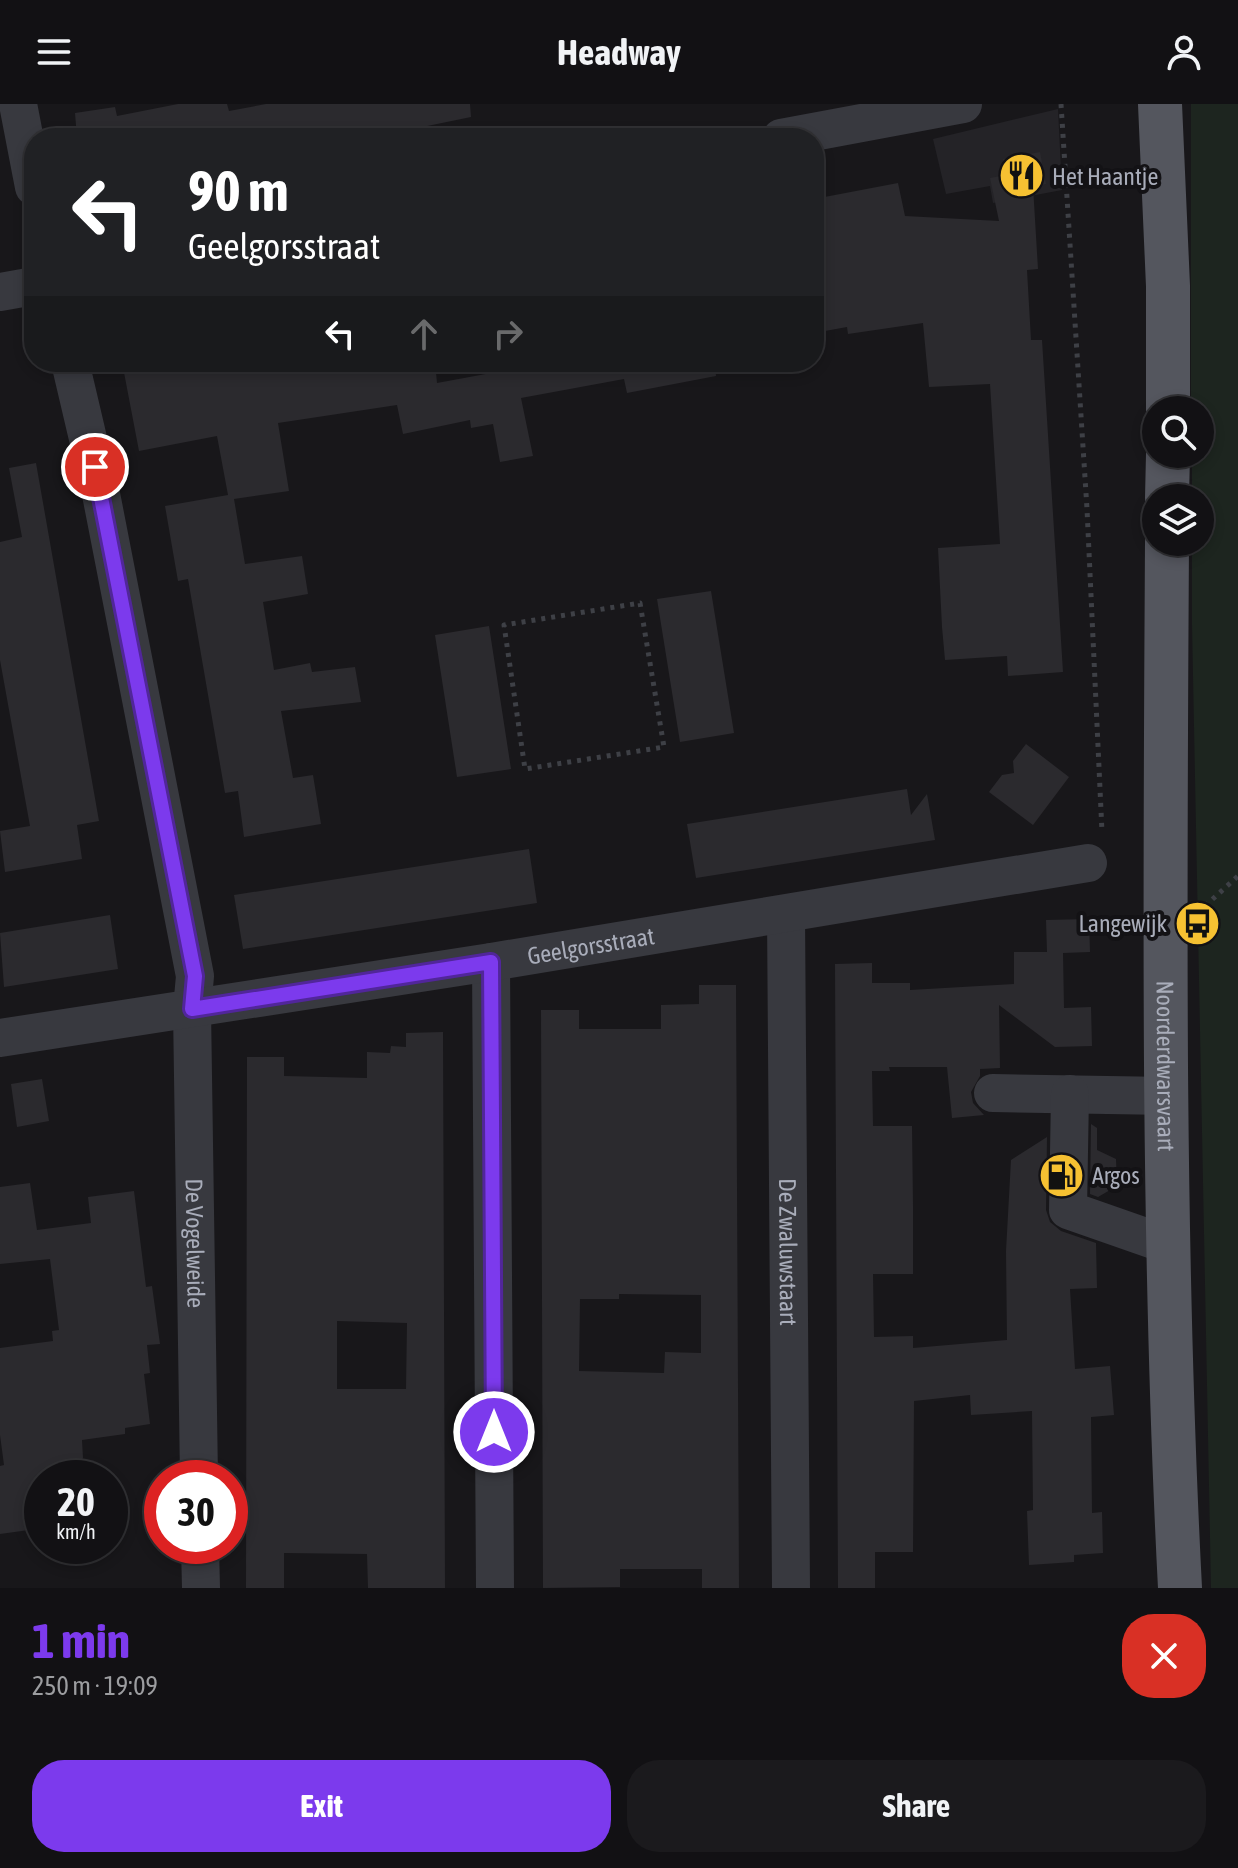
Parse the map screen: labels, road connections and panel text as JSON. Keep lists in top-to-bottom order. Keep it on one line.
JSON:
{"streets":{"main road":["Noorderdwarsvaart"],"street":["Geelgorsstraat","De Vogelweide","De Zwaluwstaart"]},"crossings":[["Geelgorsstraat","De Vogelweide"],["Geelgorsstraat","De Zwaluwstaart"]],"places":{"restaurant":["Het Haantje"],"bus stop":["Langewijk"],"fuel station":["Argos"]},"page":{"header":"Headway","turn":["90 m","Geelgorsstraat"],"speed":"20 km/h","limit":"30","heading":["1 min","250 m · 19:09"],"buttons":["Exit","Share"]}}
